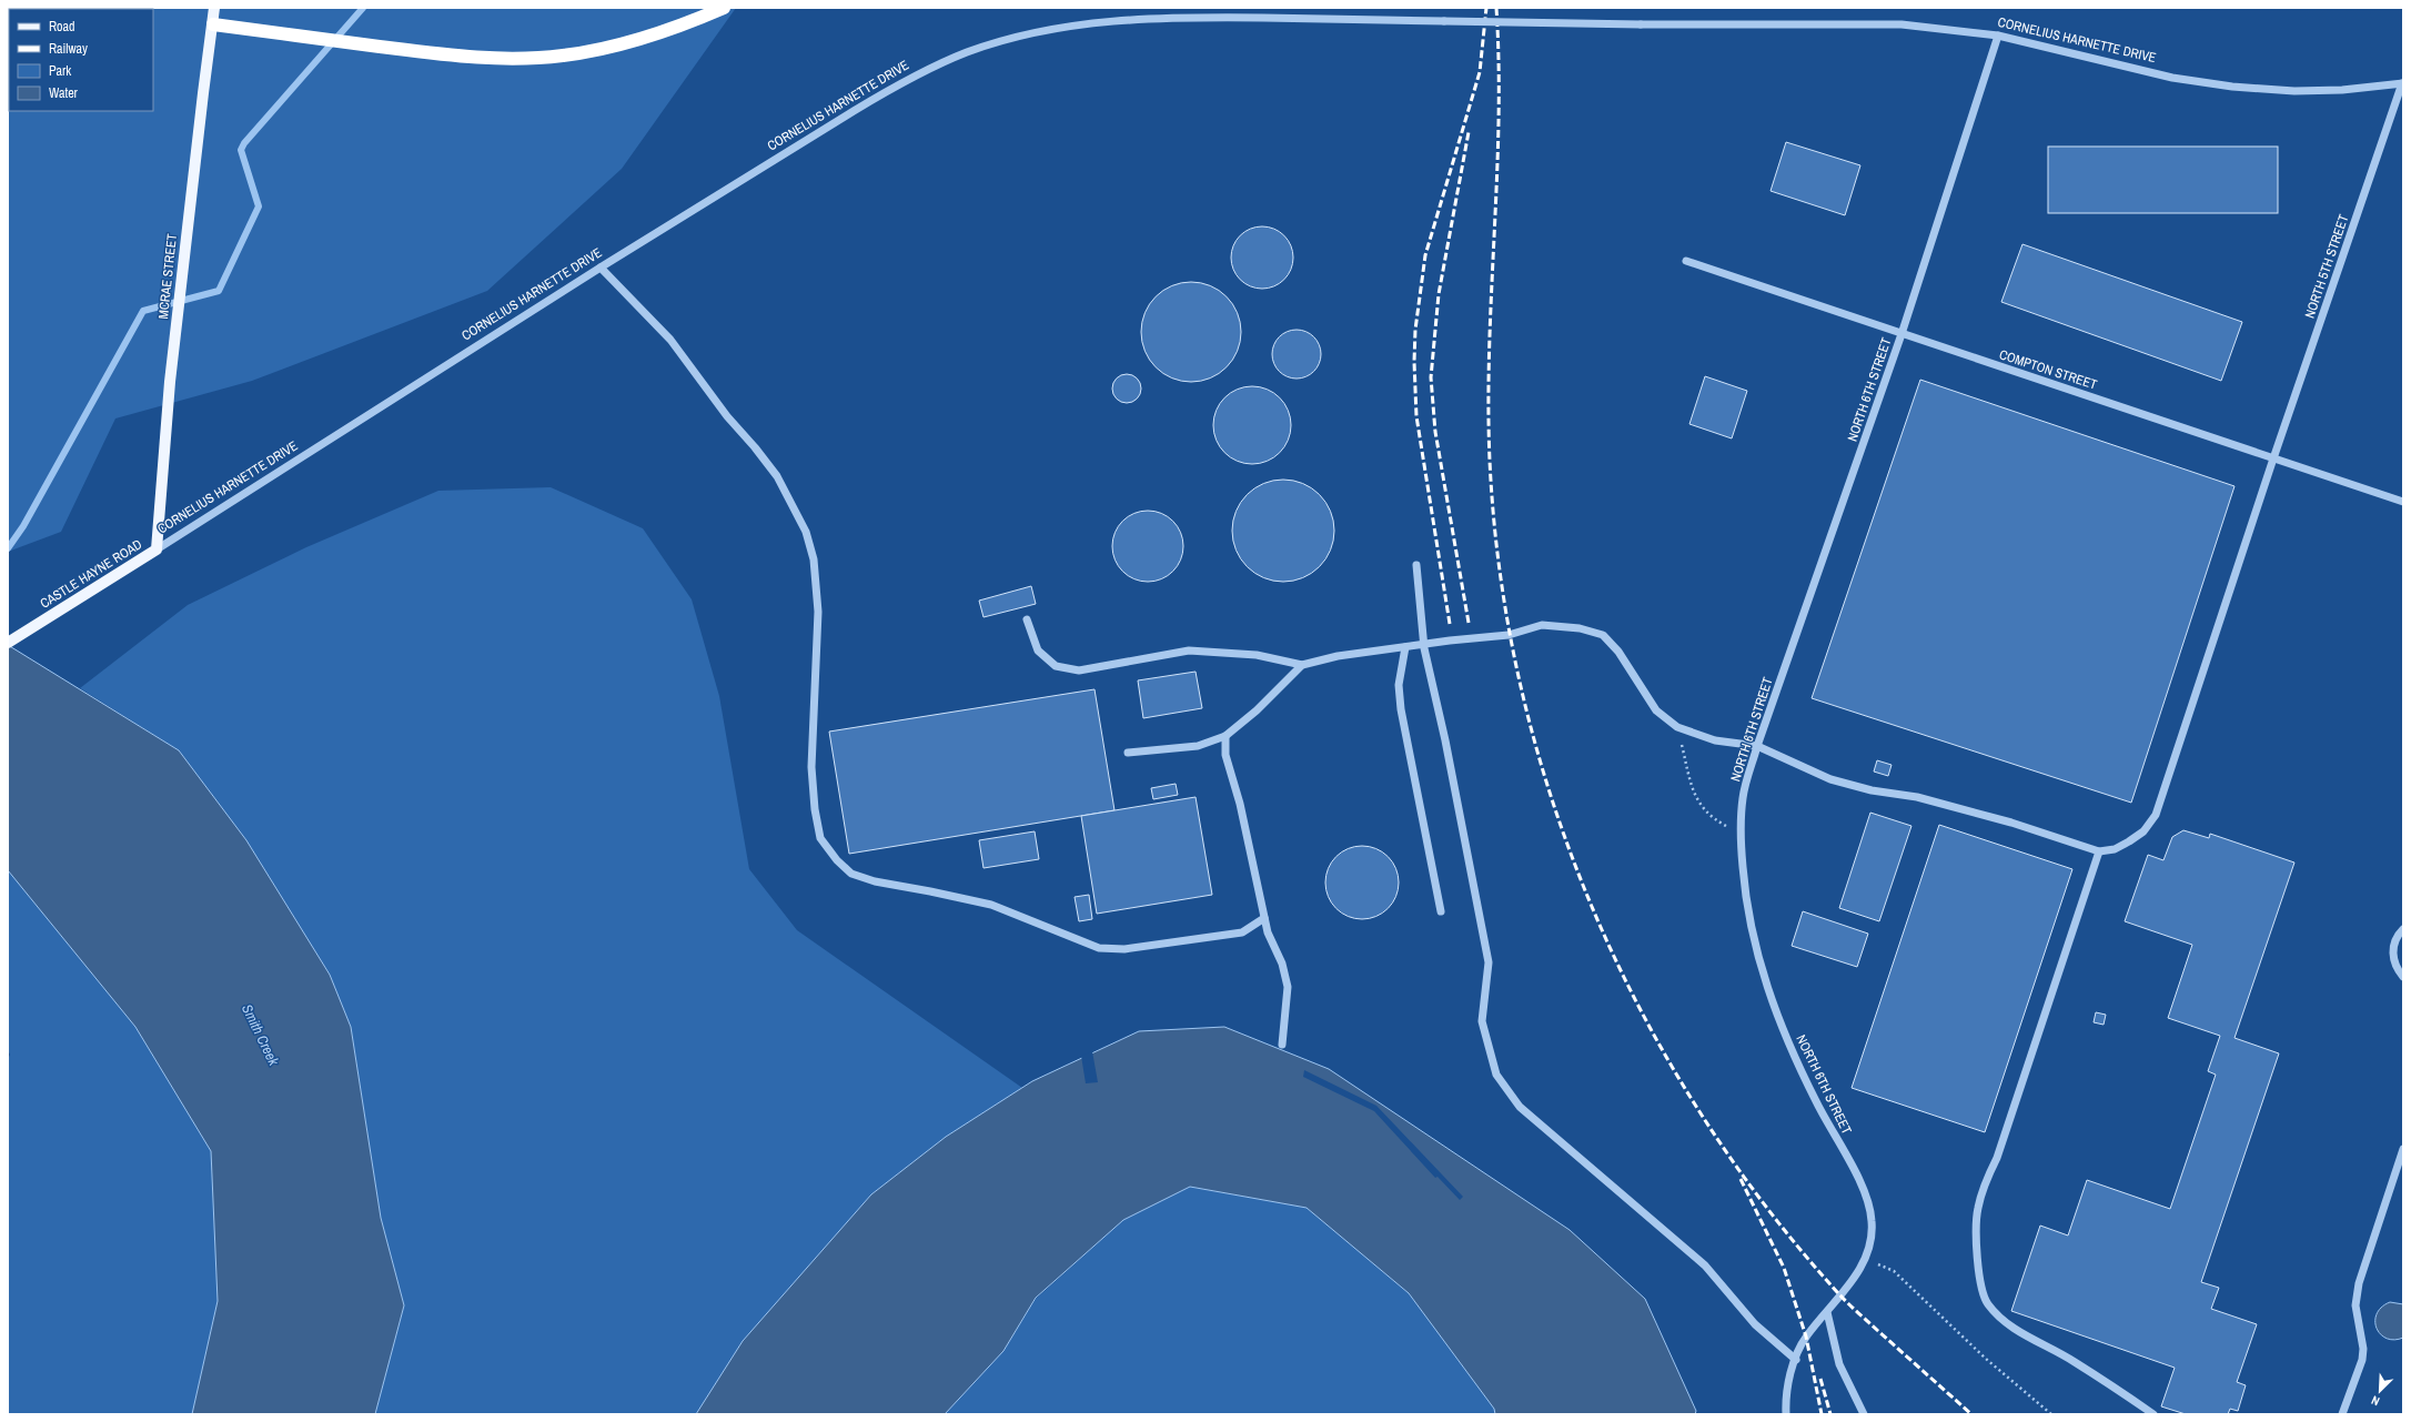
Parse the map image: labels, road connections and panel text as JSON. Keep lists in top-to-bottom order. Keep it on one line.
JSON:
{"streets":{"main road":["MCRAE STREET","CASTLE HAYNE ROAD"],"street":["CORNELIUS HARNETTE DRIVE","NORTH 5TH STREET","COMPTON STREET","NORTH 6TH STREET"]},"crossings":[["CORNELIUS HARNETTE DRIVE","NORTH 5TH STREET"],["CORNELIUS HARNETTE DRIVE","MCRAE STREET"],["CORNELIUS HARNETTE DRIVE","NORTH 6TH STREET"],["CORNELIUS HARNETTE DRIVE","CASTLE HAYNE ROAD"],["NORTH 5TH STREET","COMPTON STREET"],["MCRAE STREET","CASTLE HAYNE ROAD"],["COMPTON STREET","NORTH 6TH STREET"]],"water":["Smith Creek"],"legend":["Road","Railway","Park","Water"],"north":"bottom left"}
